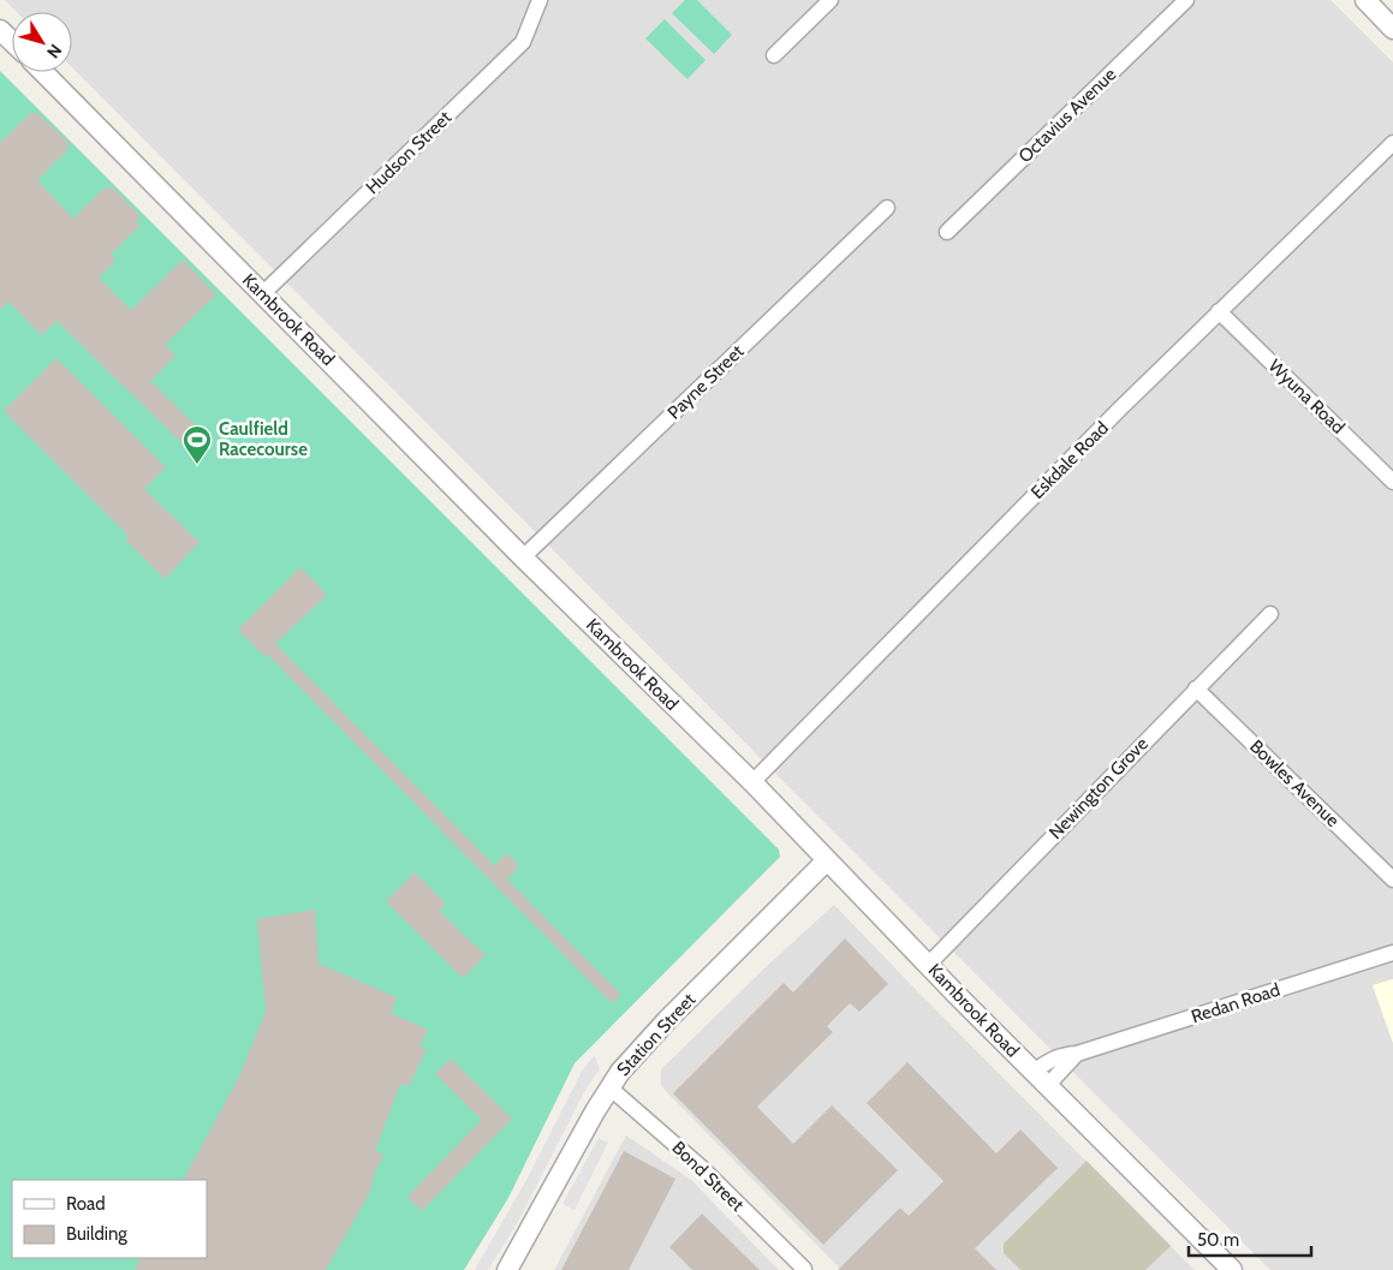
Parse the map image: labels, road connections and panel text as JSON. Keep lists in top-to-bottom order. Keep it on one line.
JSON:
{"streets":{"street":["Octavius Avenue","Hudson Street","Kambrook Road","Payne Street","Wyuna Road","Eskdale Road","Bowles Avenue","Newington Grove","Redan Road","Station Street","Bond Street"]},"crossings":[["Hudson Street","Kambrook Road"],["Kambrook Road","Payne Street"],["Kambrook Road","Eskdale Road"],["Kambrook Road","Newington Grove"],["Kambrook Road","Redan Road"],["Kambrook Road","Station Street"],["Wyuna Road","Eskdale Road"],["Bowles Avenue","Newington Grove"],["Station Street","Bond Street"]],"places":{"sports":["Caulfield Racecourse"]},"legend":["Road","Building"],"scale_bar":"50 m","north":"bottom right"}
